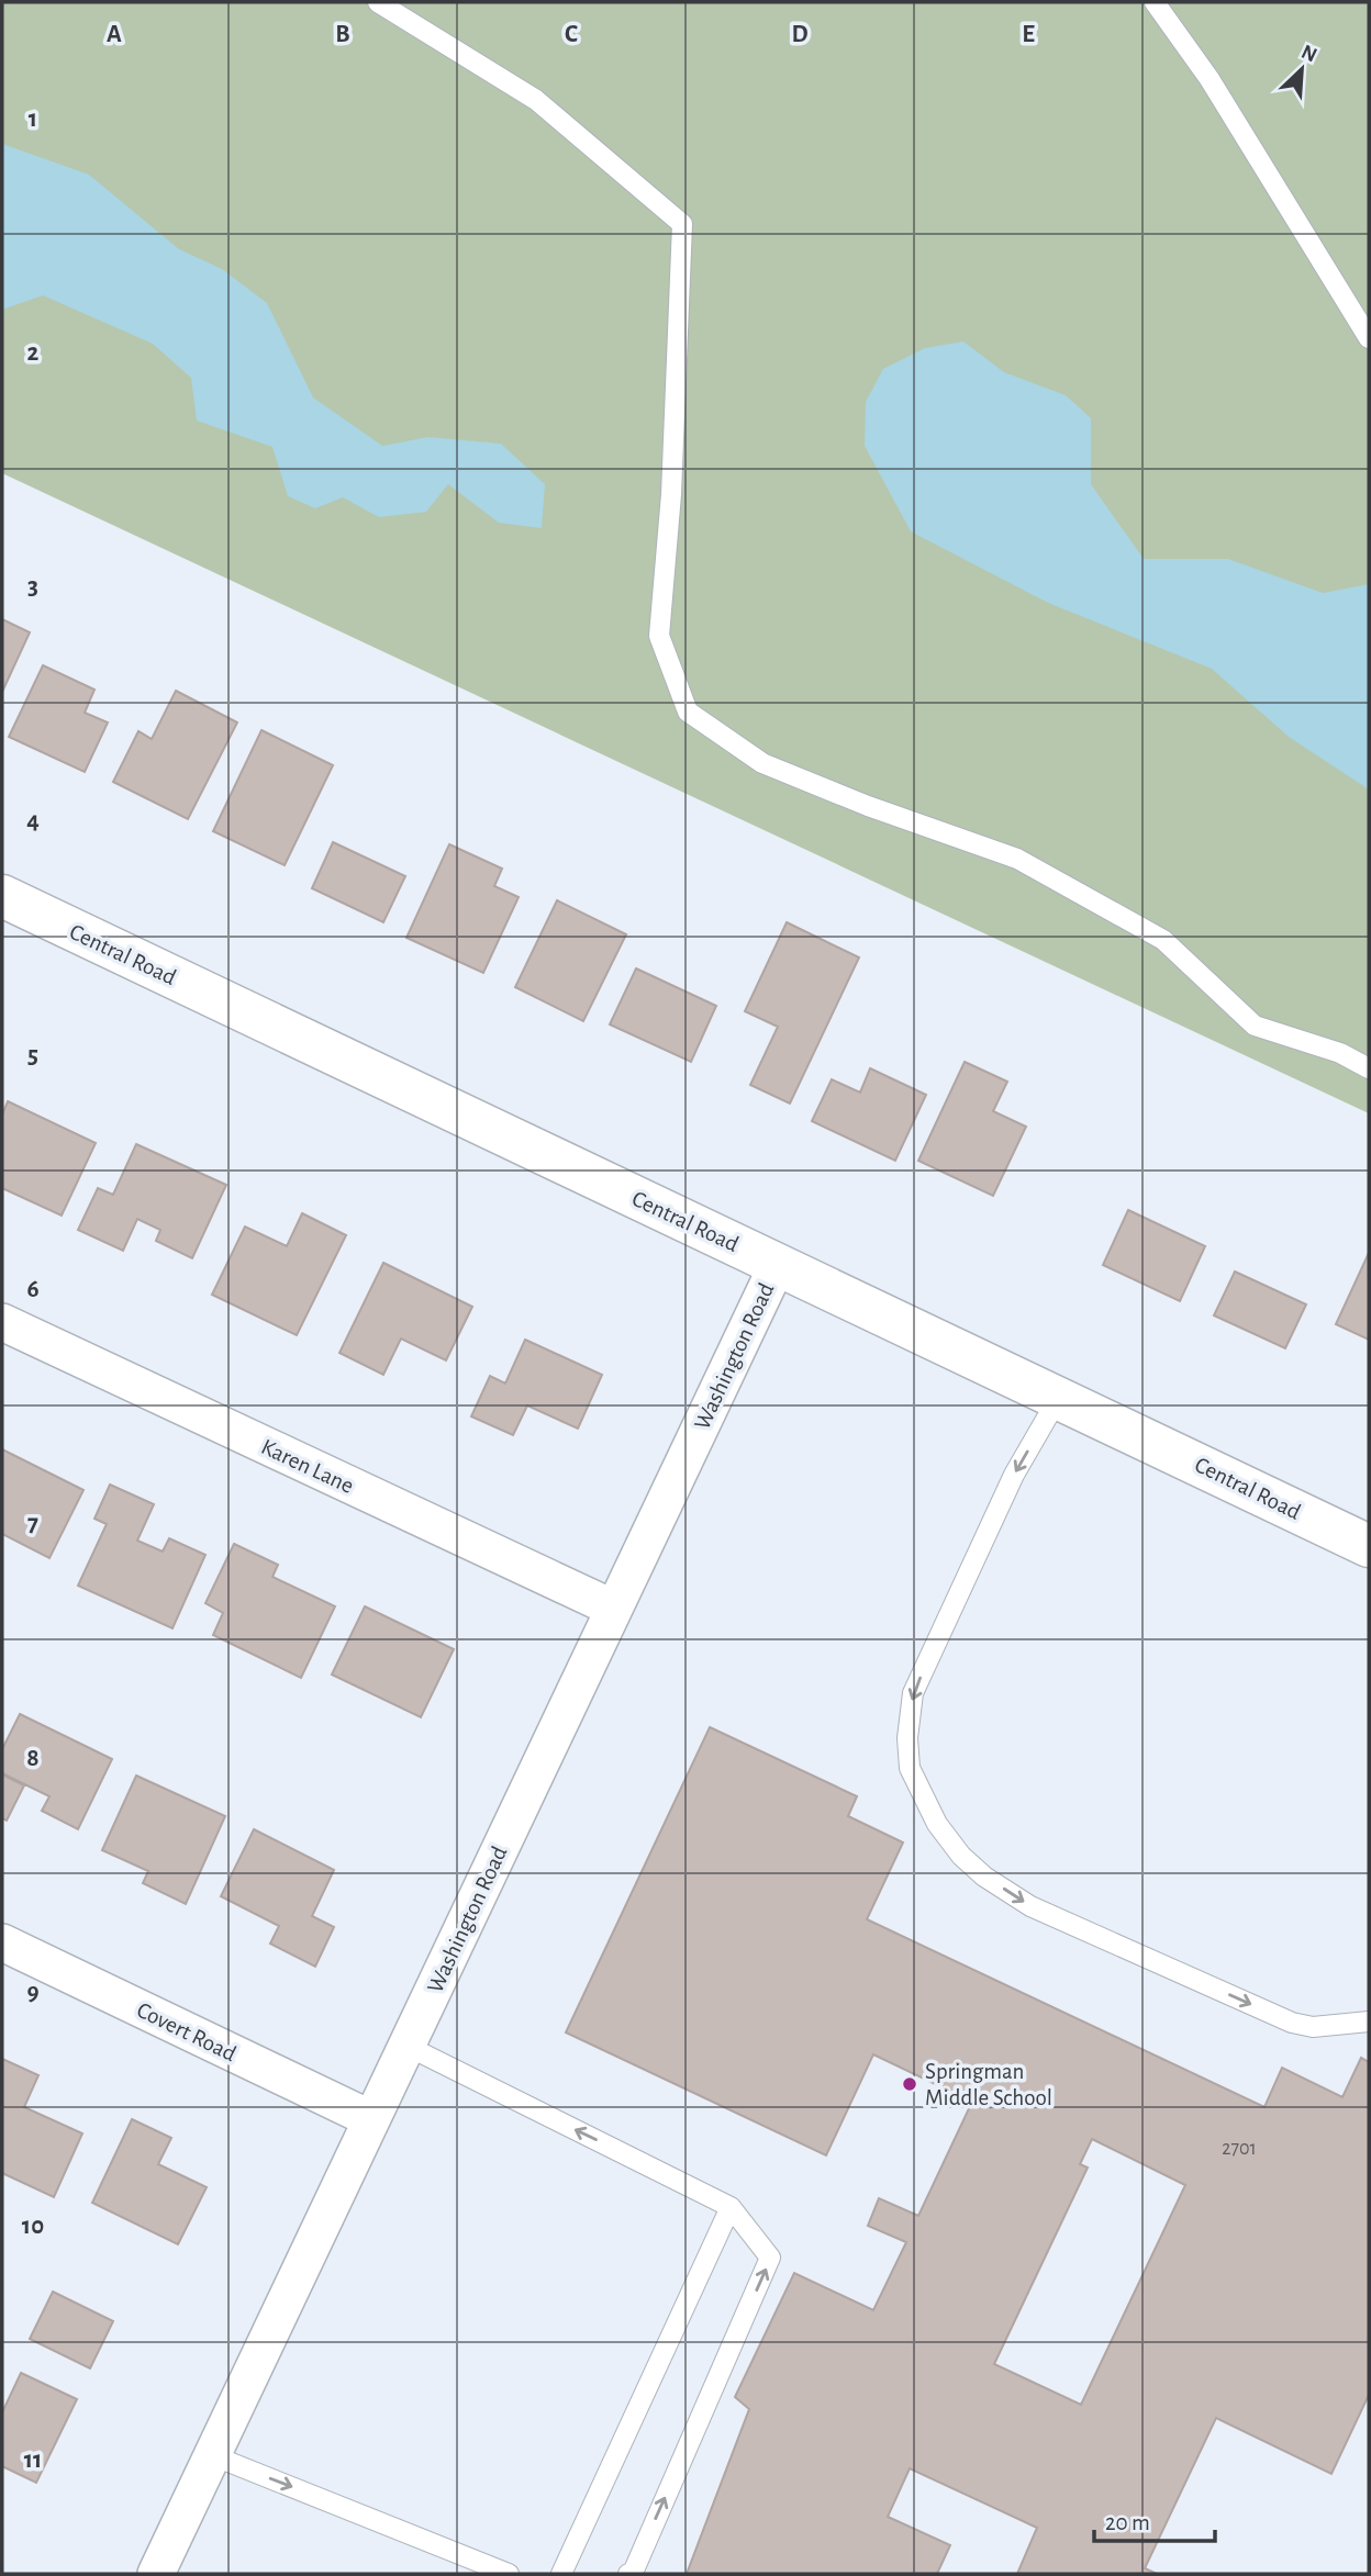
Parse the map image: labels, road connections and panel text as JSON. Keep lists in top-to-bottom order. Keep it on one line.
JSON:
{"streets":{"main road":["Central Road"],"street":["Washington Road","Karen Lane","Covert Road"]},"crossings":[["Central Road","Washington Road"],["Washington Road","Karen Lane"],["Washington Road","Covert Road"]],"places":["Springman Middle School"],"house_numbers":["2701"],"scale_bar":"20 m","north":"top right","grid":{"columns":["A","B","C","D","E"],"rows":["1","2","3","4","5","6","7","8","9","10","11"]}}
